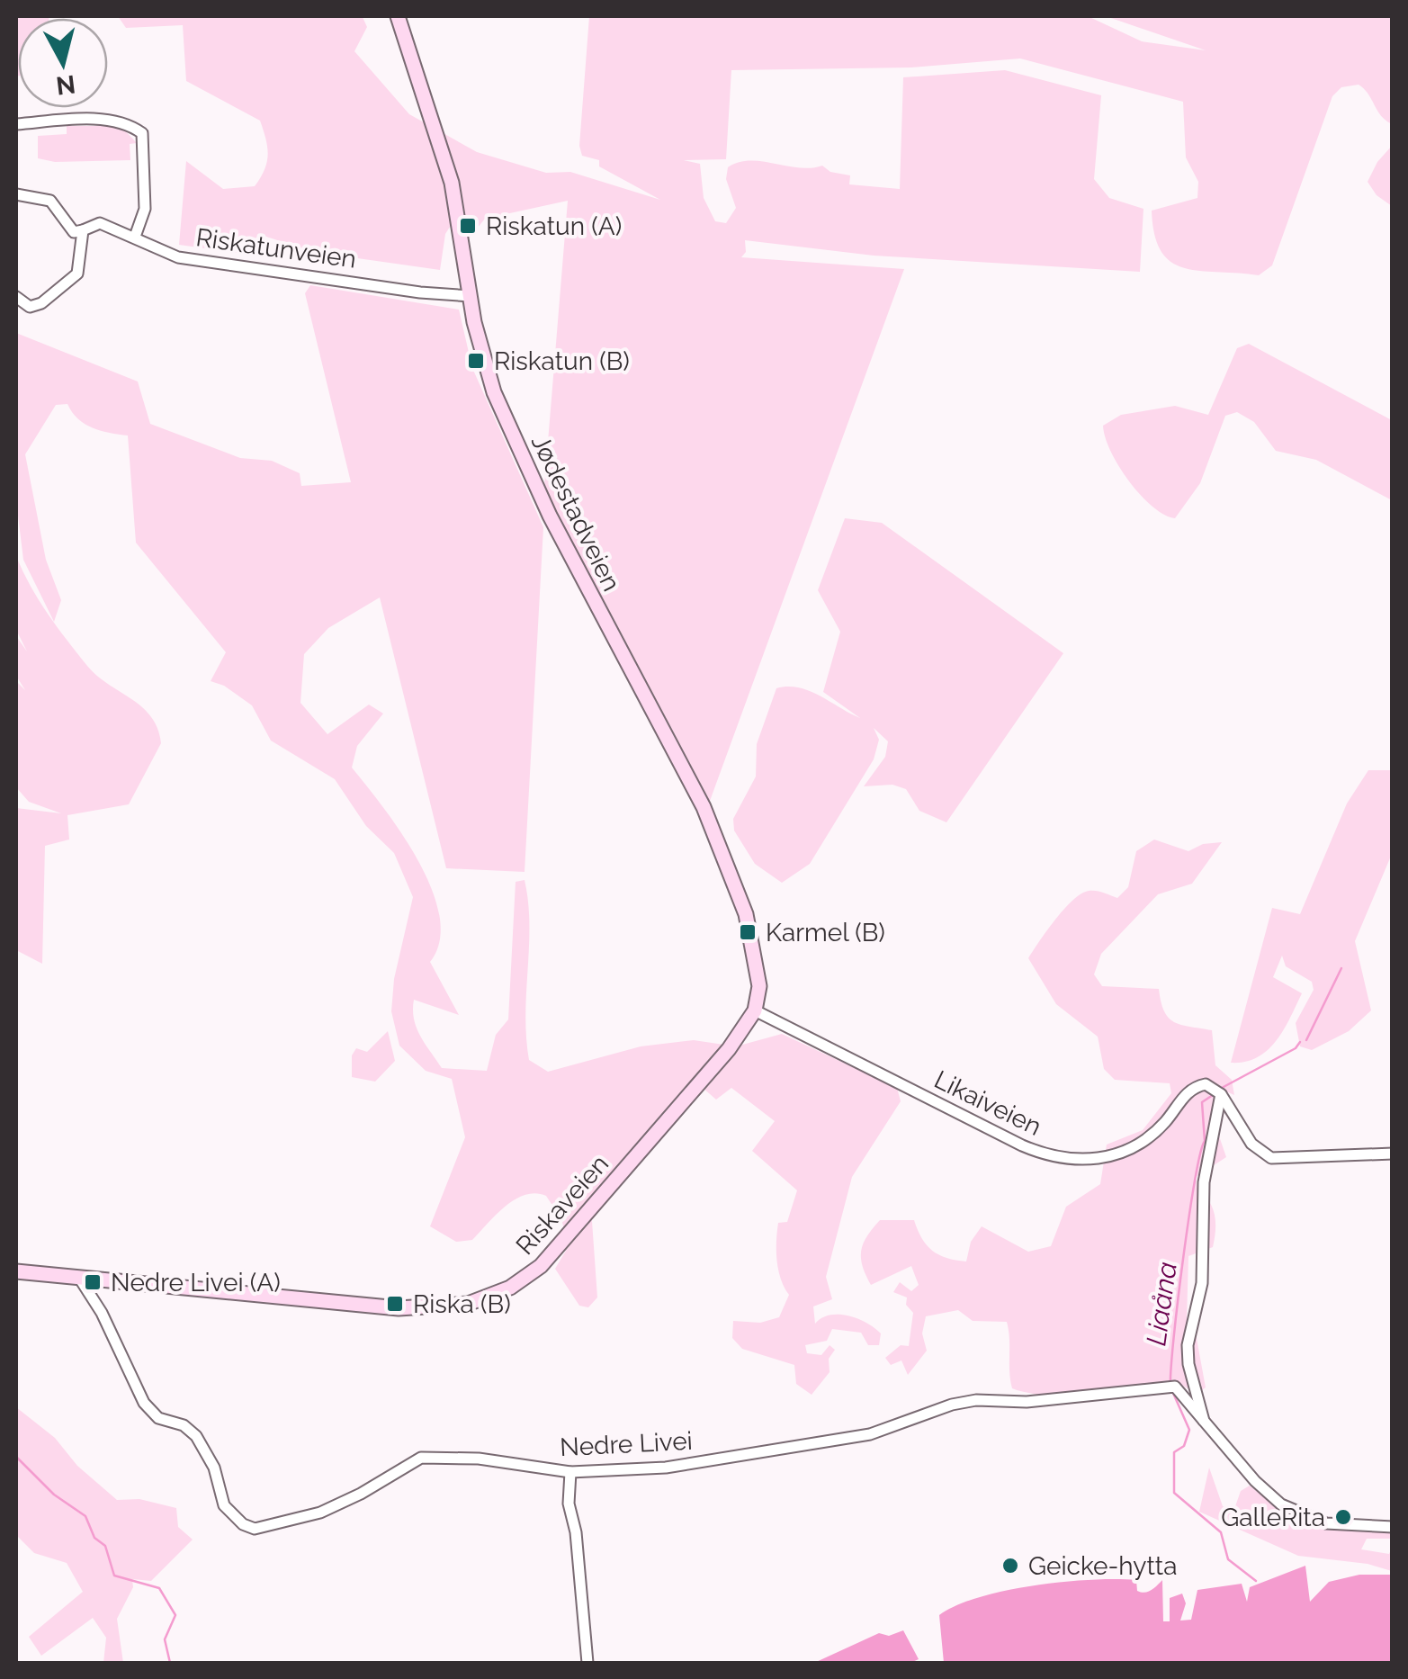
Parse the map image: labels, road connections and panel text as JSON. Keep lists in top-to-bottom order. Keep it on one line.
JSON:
{"streets":{"main road":["Jødestadveien","Riskaveien"],"street":["Riskatunveien","Likaiveien","Nedre Livei"]},"crossings":[["Riskatunveien","Jødestadveien"],["Jødestadveien","Likaiveien"],["Jødestadveien","Riskaveien"],["Likaiveien","Riskaveien"],["Riskaveien","Nedre Livei"]],"water":["Liaåna"],"places":{"transit":["Riskatun (A)","Riskatun (B)","Karmel (B)","Nedre Livei (A)","Riska (B)"],"other":["GalleRita","Geicke-hytta"]},"north":"bottom"}
